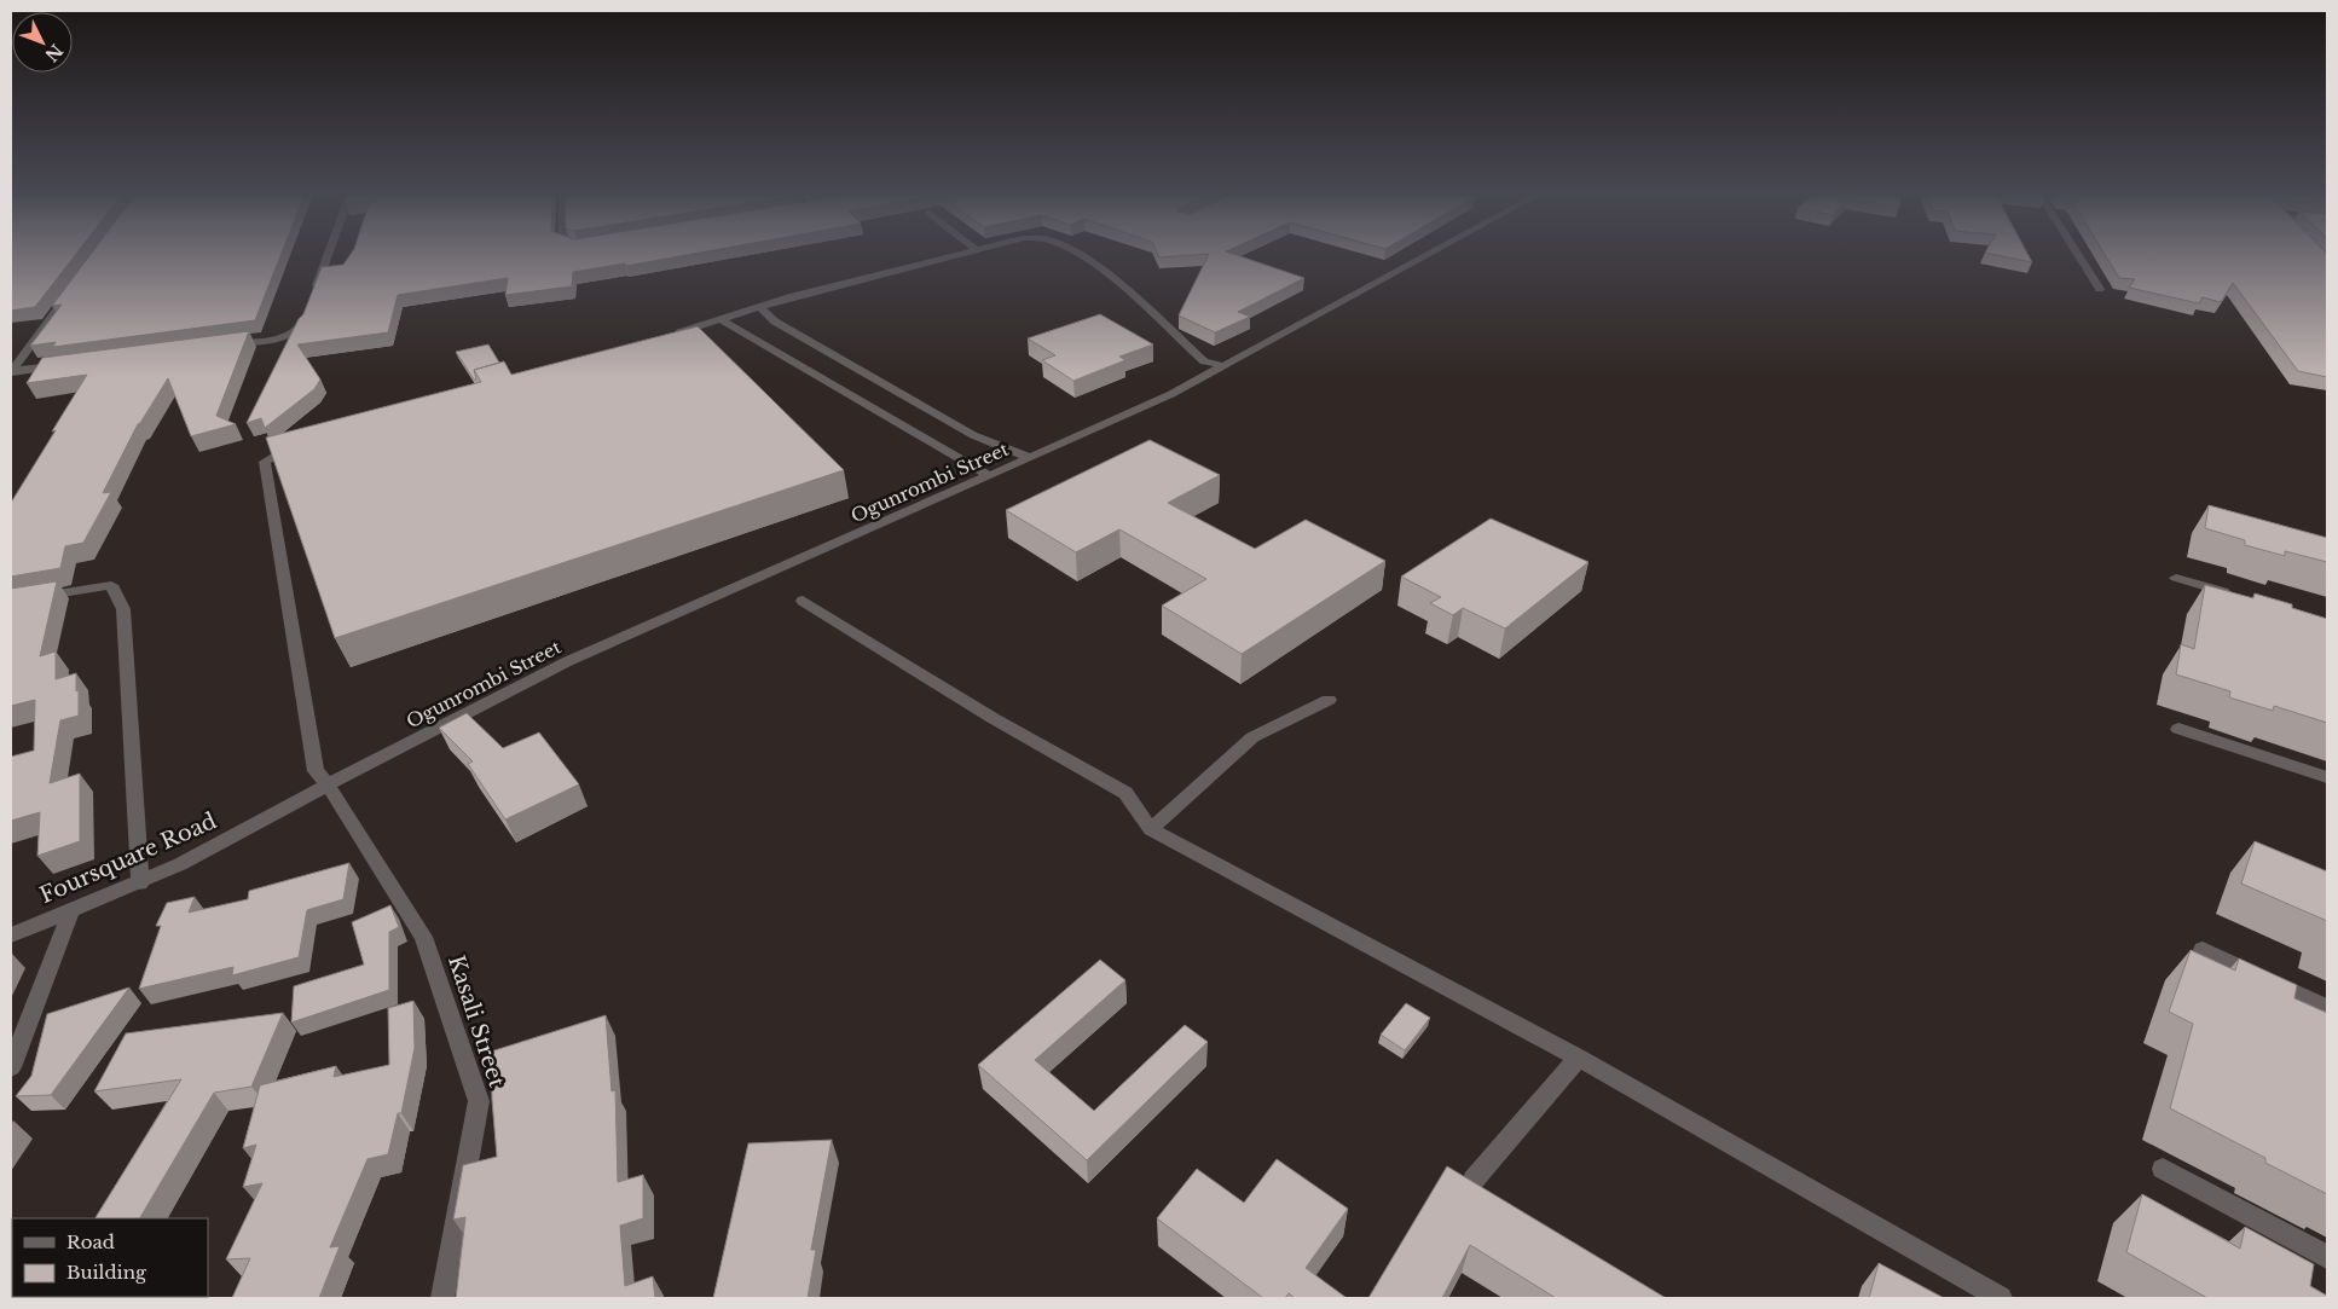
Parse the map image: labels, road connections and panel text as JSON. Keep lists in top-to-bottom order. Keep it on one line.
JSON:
{"streets":{"street":["Ogunrombi Street","Foursquare Road","Kasali Street"]},"crossings":[["Ogunrombi Street","Foursquare Road"],["Ogunrombi Street","Kasali Street"],["Foursquare Road","Kasali Street"]],"legend":["Road","Building"],"north":"bottom right"}
